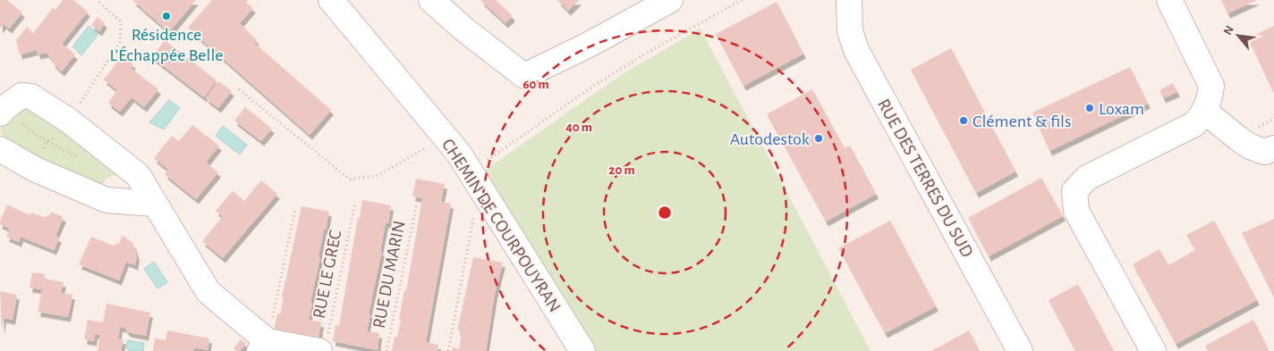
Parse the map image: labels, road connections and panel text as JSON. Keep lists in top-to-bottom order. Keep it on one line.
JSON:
{"streets":{"street":["RUE DES TERRES DU SUD","CHEMIN DE COURPOUYRAN"],"path":["RUE LE GREC","RUE DU MARIN"]},"places":["Résidence L'Échappée Belle","Loxam","Clément & fils","Autodestok"],"north":"top left","rings":["60 m","40 m","20 m"]}
